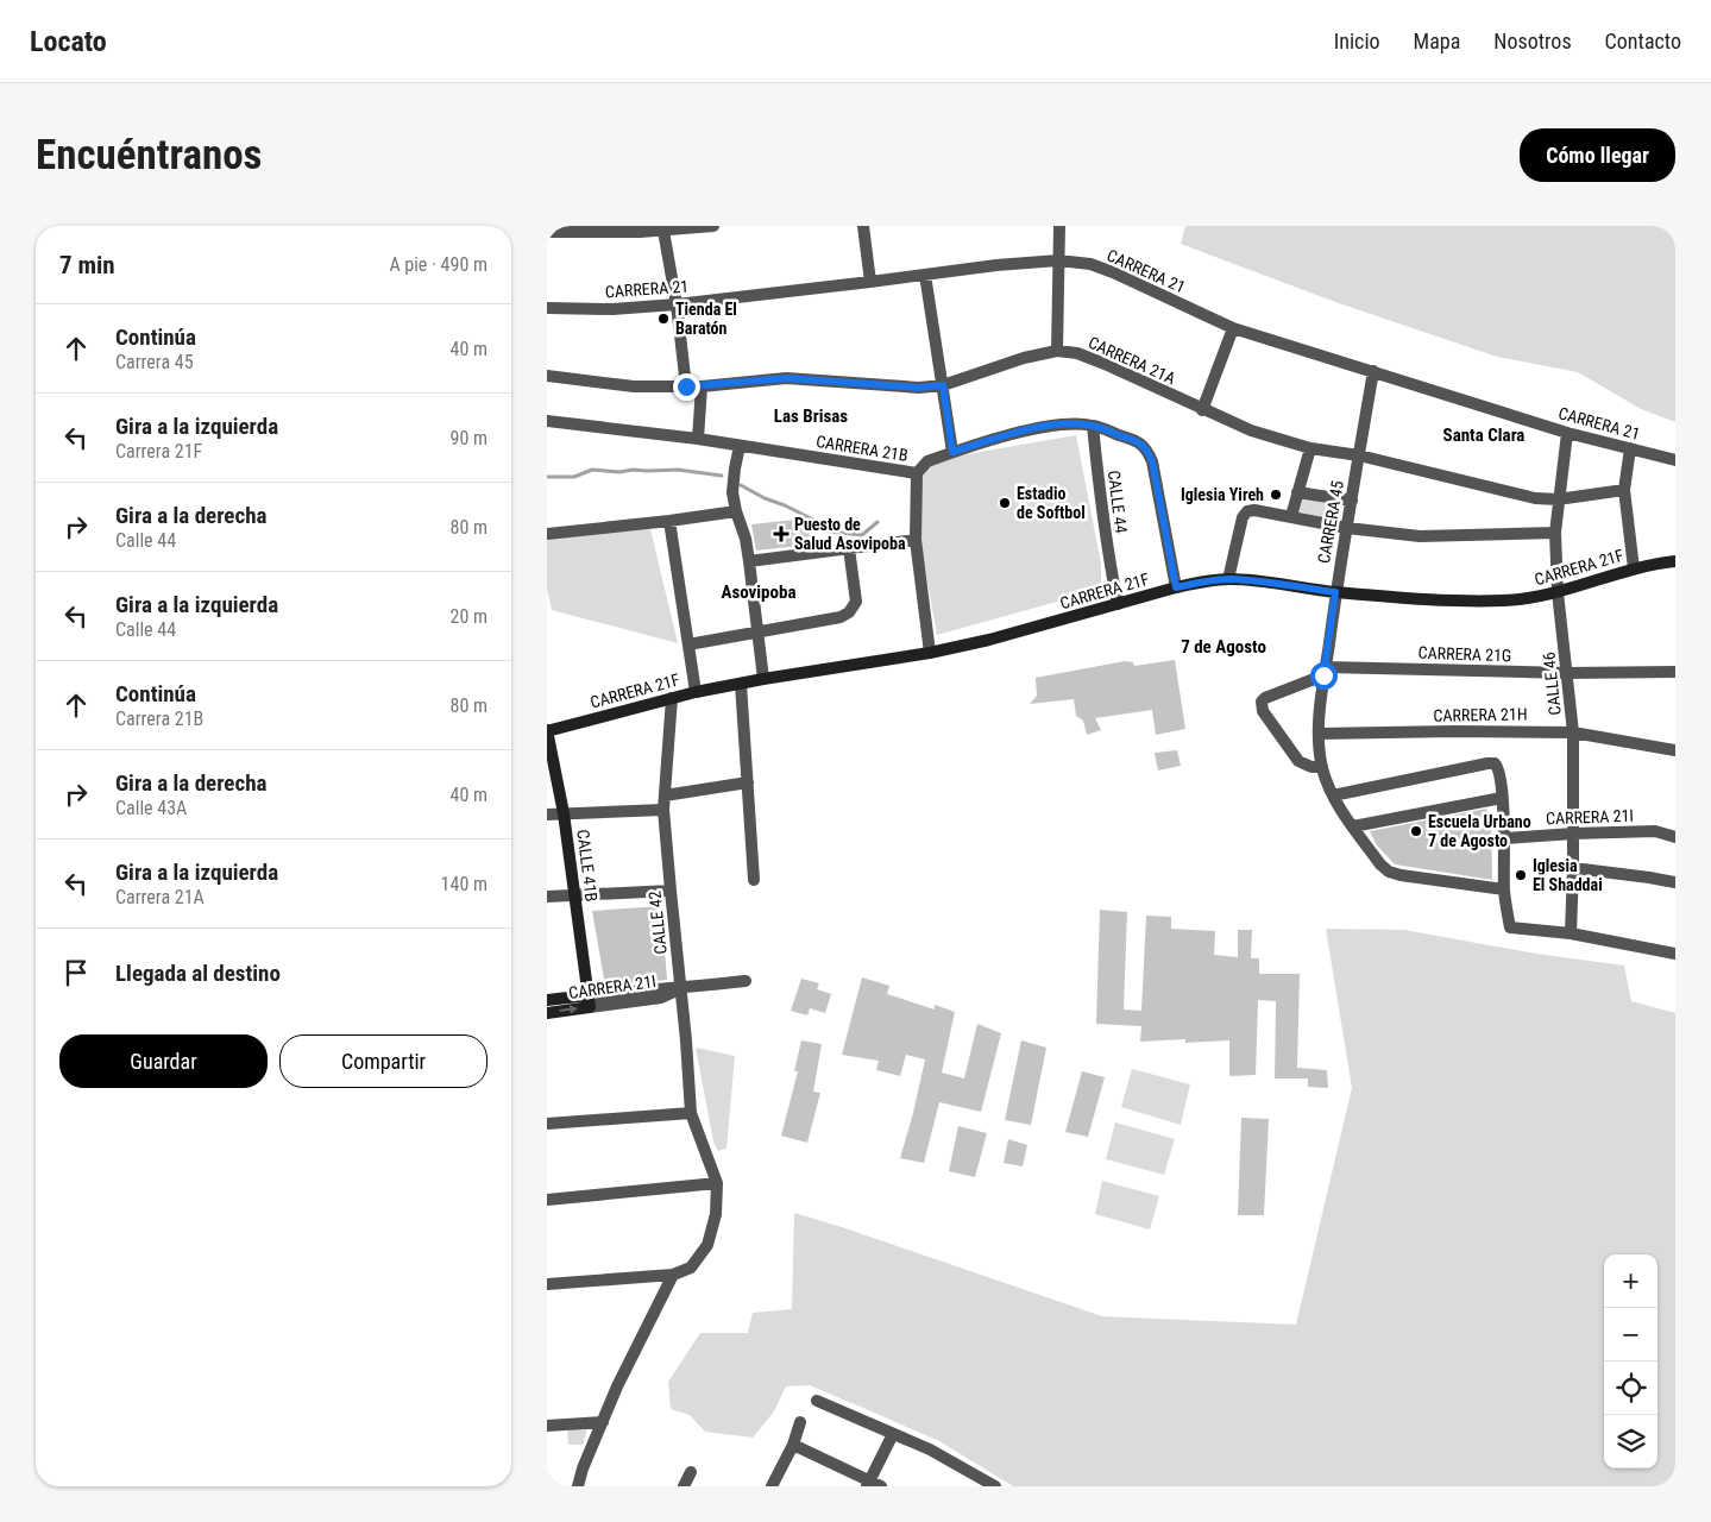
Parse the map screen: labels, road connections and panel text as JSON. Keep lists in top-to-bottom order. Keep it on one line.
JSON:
{"streets":{"street":["CARRERA 21","CARRERA 21A","CARRERA 21B","CALLE 44","CARRERA 45","CARRERA 21F","CARRERA 21G","CALLE 46","CARRERA 21H","CARRERA 21I","CALLE 41B","CALLE 42"]},"crossings":[["CARRERA 21","CARRERA 45"],["CARRERA 21","CALLE 46"],["CARRERA 21A","CARRERA 45"],["CARRERA 21A","CALLE 46"],["CARRERA 21B","CALLE 44"],["CALLE 44","CARRERA 21F"],["CARRERA 45","CARRERA 21F"],["CARRERA 45","CARRERA 21G"],["CARRERA 45","CARRERA 21H"],["CARRERA 21F","CALLE 46"],["CARRERA 21F","CALLE 41B"],["CARRERA 21F","CALLE 42"],["CARRERA 21G","CALLE 46"],["CALLE 46","CARRERA 21H"],["CALLE 46","CARRERA 21I"],["CARRERA 21I","CALLE 41B"],["CARRERA 21I","CALLE 42"]],"districts":["Las Brisas","Santa Clara","Asovipoba","7 de Agosto"],"places":{"other":["Tienda El Baratón","Iglesia Yireh","Estadio de Softbol","Escuela Urbano 7 de Agosto","Iglesia El Shaddai"],"health":["Puesto de Salud Asovipoba"]},"page":{"header":"Locato","nav":["Inicio","Mapa","Nosotros","Contacto"],"buttons":["Cómo llegar",["Guardar","Compartir"]],"title":"Encuéntranos","heading":["7 min","A pie · 490 m"],"list":[["Continúa","Carrera 45","40 m"],["Gira a la izquierda","Carrera 21F","90 m"],["Gira a la derecha","Calle 44","80 m"],["Gira a la izquierda","Calle 44","20 m"],["Continúa","Carrera 21B","80 m"],["Gira a la derecha","Calle 43A","40 m"],["Gira a la izquierda","Carrera 21A","140 m"],"Llegada al destino"],"map_buttons":["+","−"]}}
